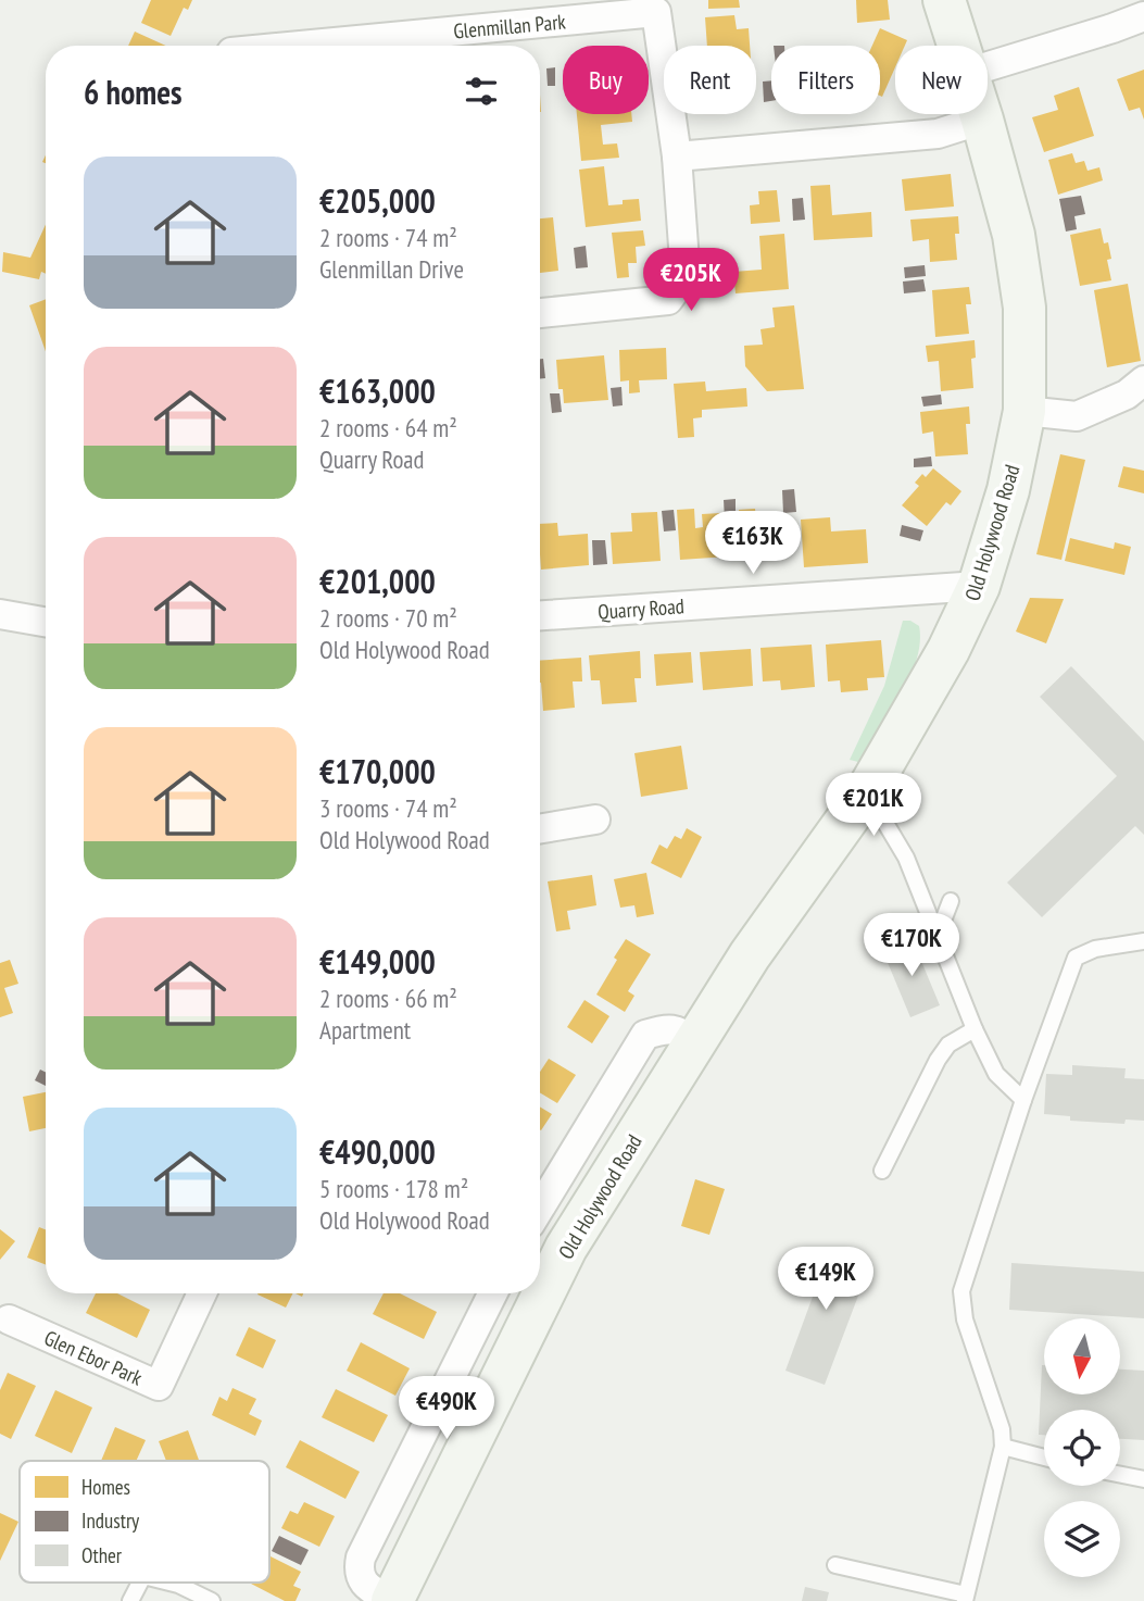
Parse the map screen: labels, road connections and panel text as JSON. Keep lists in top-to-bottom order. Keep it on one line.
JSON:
{"streets":{"street":["Glenmillan Park","Old Holywood Road","Quarry Road","Glen Ebor Park"]},"crossings":[["Old Holywood Road","Quarry Road"]],"legend":["Homes","Industry","Other"],"north":"bottom","page":{"chip":["Buy","Rent","Filters","New"],"heading":"6 homes","list":[{"name":"€205,000","note":"2 rooms · 74 m² · Glenmillan Drive"},{"name":"€163,000","note":"2 rooms · 64 m² · Quarry Road"},{"name":"€201,000","note":"2 rooms · 70 m² · Old Holywood Road"},{"name":"€170,000","note":"3 rooms · 74 m² · Old Holywood Road"},{"name":"€149,000","note":"2 rooms · 66 m² · Apartment"},{"name":"€490,000","note":"5 rooms · 178 m² · Old Holywood Road"}],"price":["€205K","€163K","€201K","€170K","€149K","€490K"]}}
